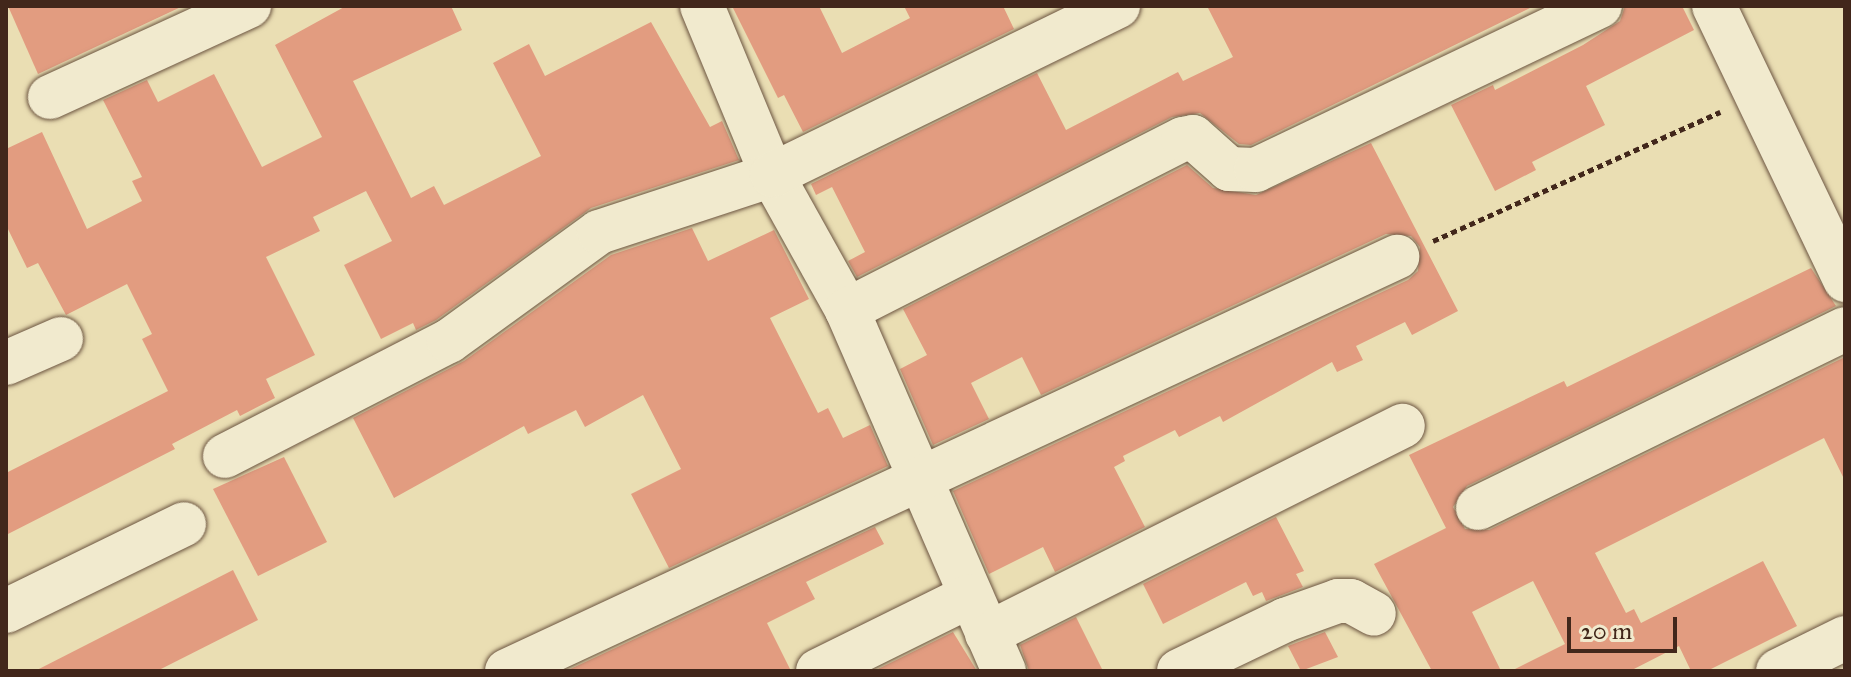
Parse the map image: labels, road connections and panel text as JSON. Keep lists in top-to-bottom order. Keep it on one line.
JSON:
{"scale_bar":"20 m"}
